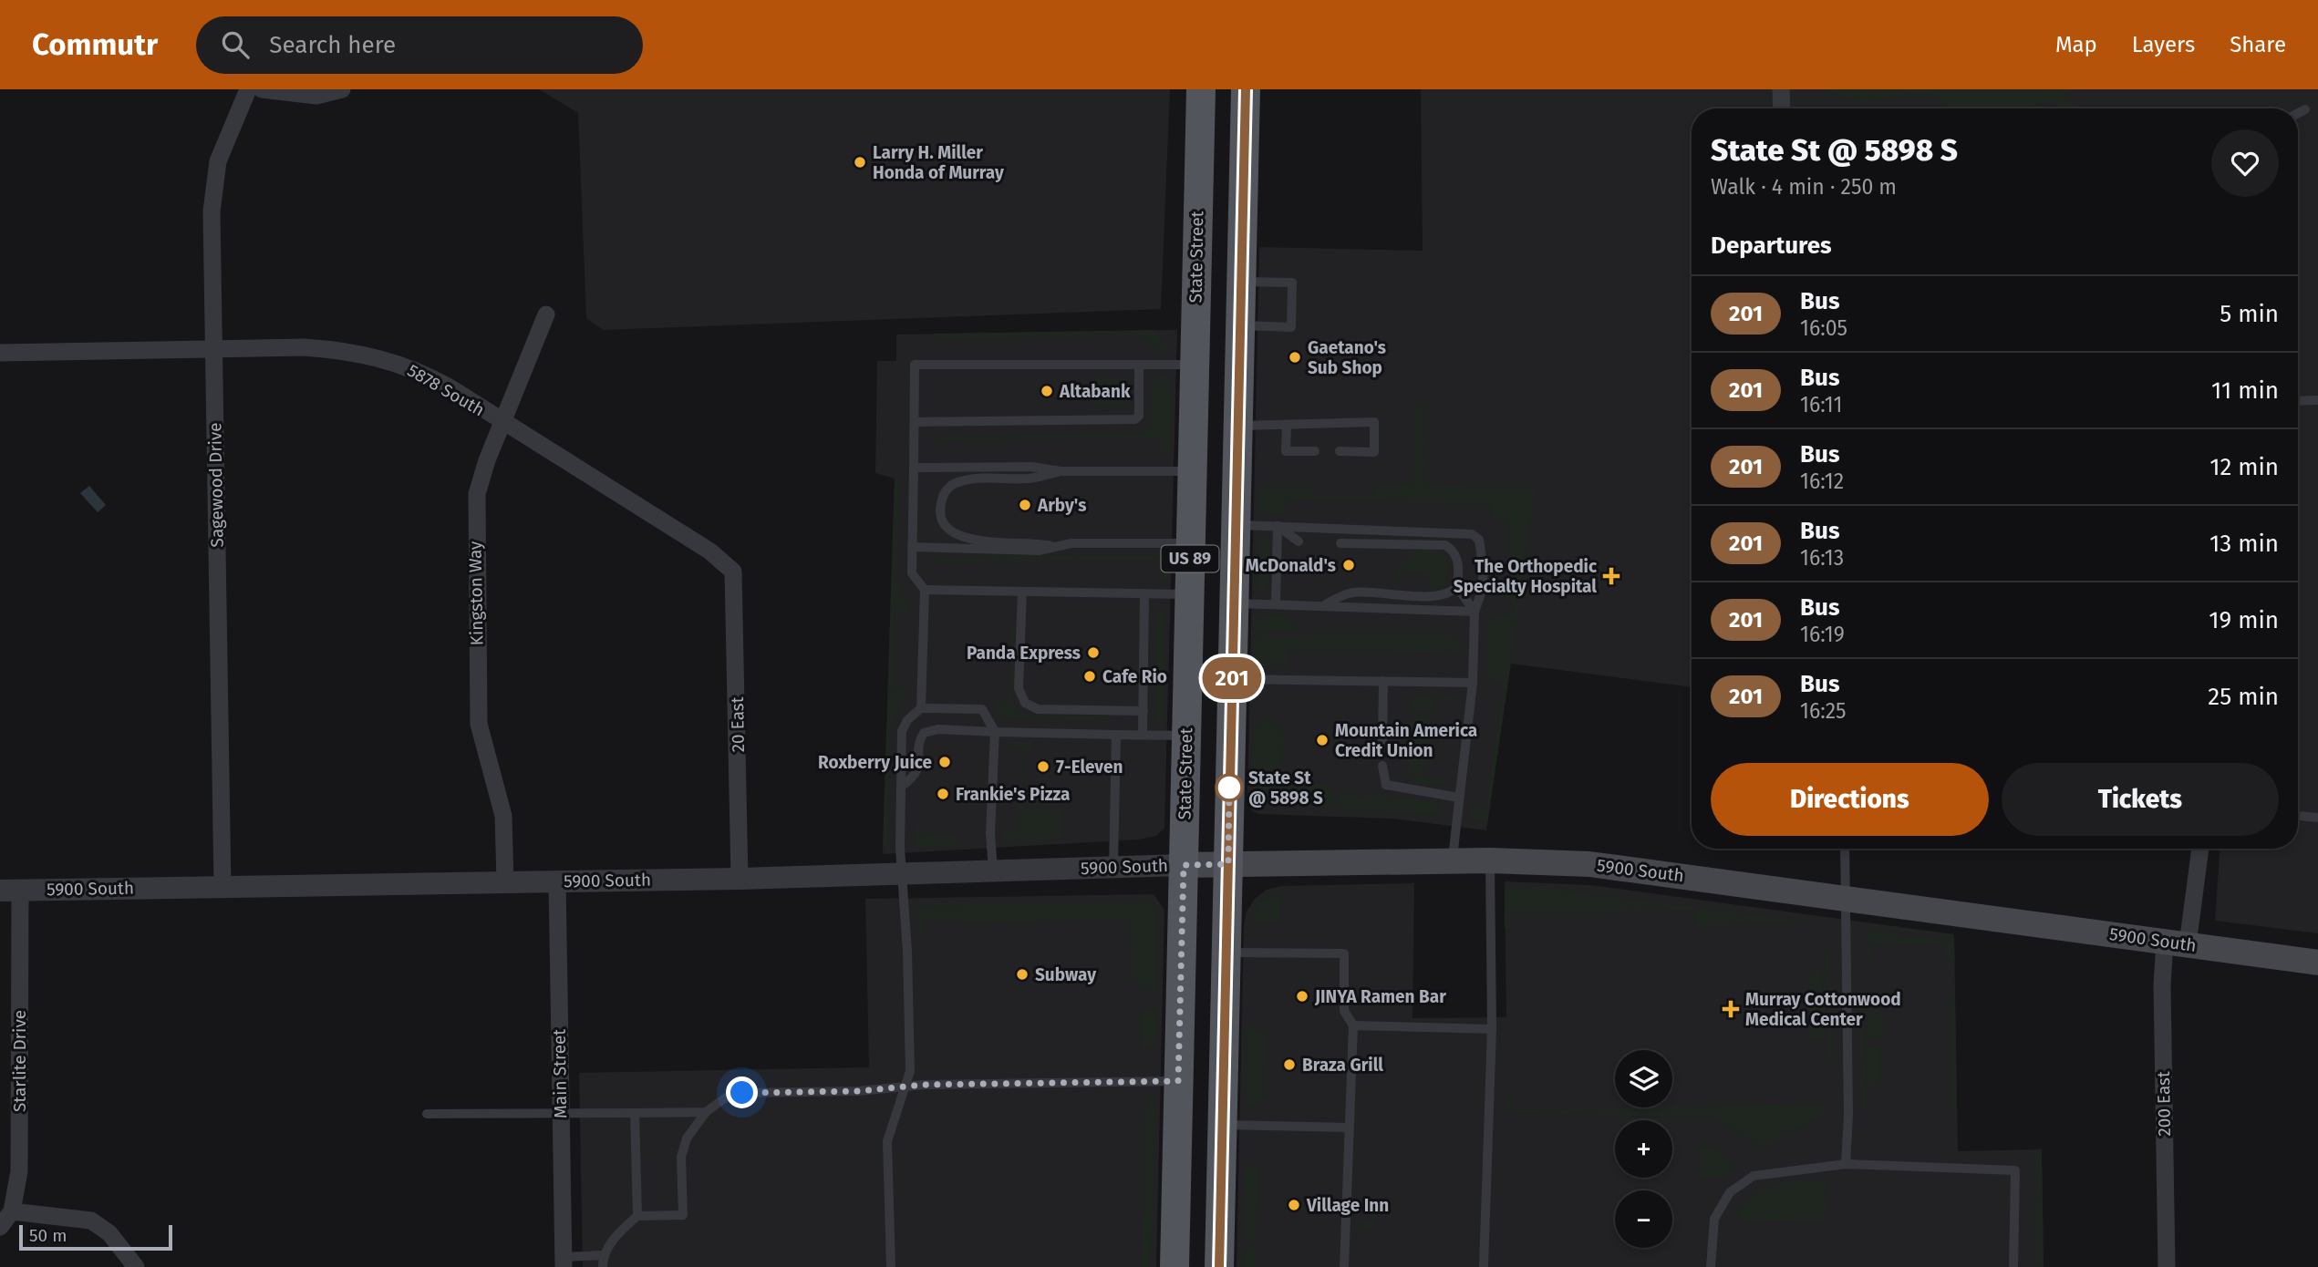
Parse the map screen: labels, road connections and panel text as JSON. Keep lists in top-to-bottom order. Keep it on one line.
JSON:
{"streets":{"main road":["State Street","US 89","5900 South"],"street":["5878 South","Sagewood Drive","Kingston Way","20 East","Starlite Drive","Main Street","200 East"]},"crossings":[["State Street","5900 South"],["5878 South","Sagewood Drive"],["5878 South","Kingston Way"],["5878 South","20 East"],["Sagewood Drive","5900 South"],["US 89","5900 South"],["Kingston Way","5900 South"],["20 East","5900 South"],["5900 South","Starlite Drive"],["5900 South","Main Street"],["5900 South","200 East"]],"places":{"other":["Larry H. Miller Honda of Murray","Gaetano's Sub Shop","Altabank","Arby's","McDonald's","Panda Express","Cafe Rio","Mountain America Credit Union","Roxberry Juice","7-Eleven","State St @ 5898 S","Frankie's Pizza","Subway","JINYA Ramen Bar","Braza Grill","Village Inn"],"health":["The Orthopedic Specialty Hospital","Murray Cottonwood Medical Center"]},"lines":["bus line 201"],"scale_bar":"50 m","page":{"header":"Commutr","search":"Search here","nav":["Map","Layers","Share"],"on_map":"201","heading":[["State St @ 5898 S","Walk · 4 min · 250 m"],"Departures"],"list":[{"mark":"201","name":"Bus","note":"16:05","value":"5 min"},{"mark":"201","name":"Bus","note":"16:11","value":"11 min"},{"mark":"201","name":"Bus","note":"16:12","value":"12 min"},{"mark":"201","name":"Bus","note":"16:13","value":"13 min"},{"mark":"201","name":"Bus","note":"16:19","value":"19 min"},{"mark":"201","name":"Bus","note":"16:25","value":"25 min"}],"buttons":["Directions","Tickets"],"map_buttons":["+","−"],"scale":"50 m"}}
